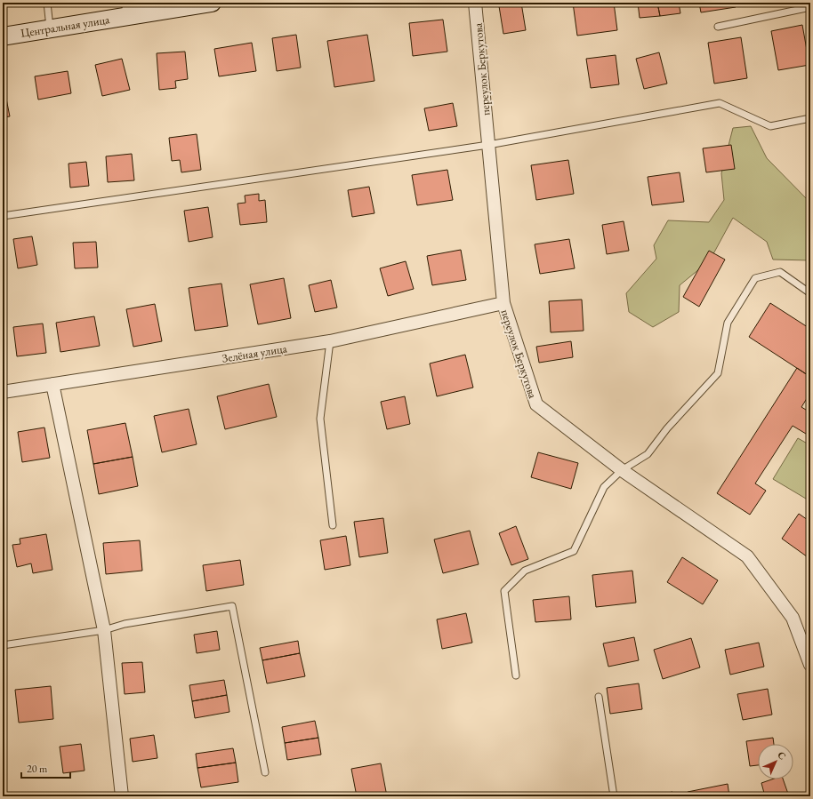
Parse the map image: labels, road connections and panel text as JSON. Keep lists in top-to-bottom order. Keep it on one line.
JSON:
{"streets":{"street":["Центральная улица","переулок Беркутова","Зелёная улица"]},"crossings":[["переулок Беркутова","Зелёная улица"]],"scale_bar":"20 m","north":"top right"}
